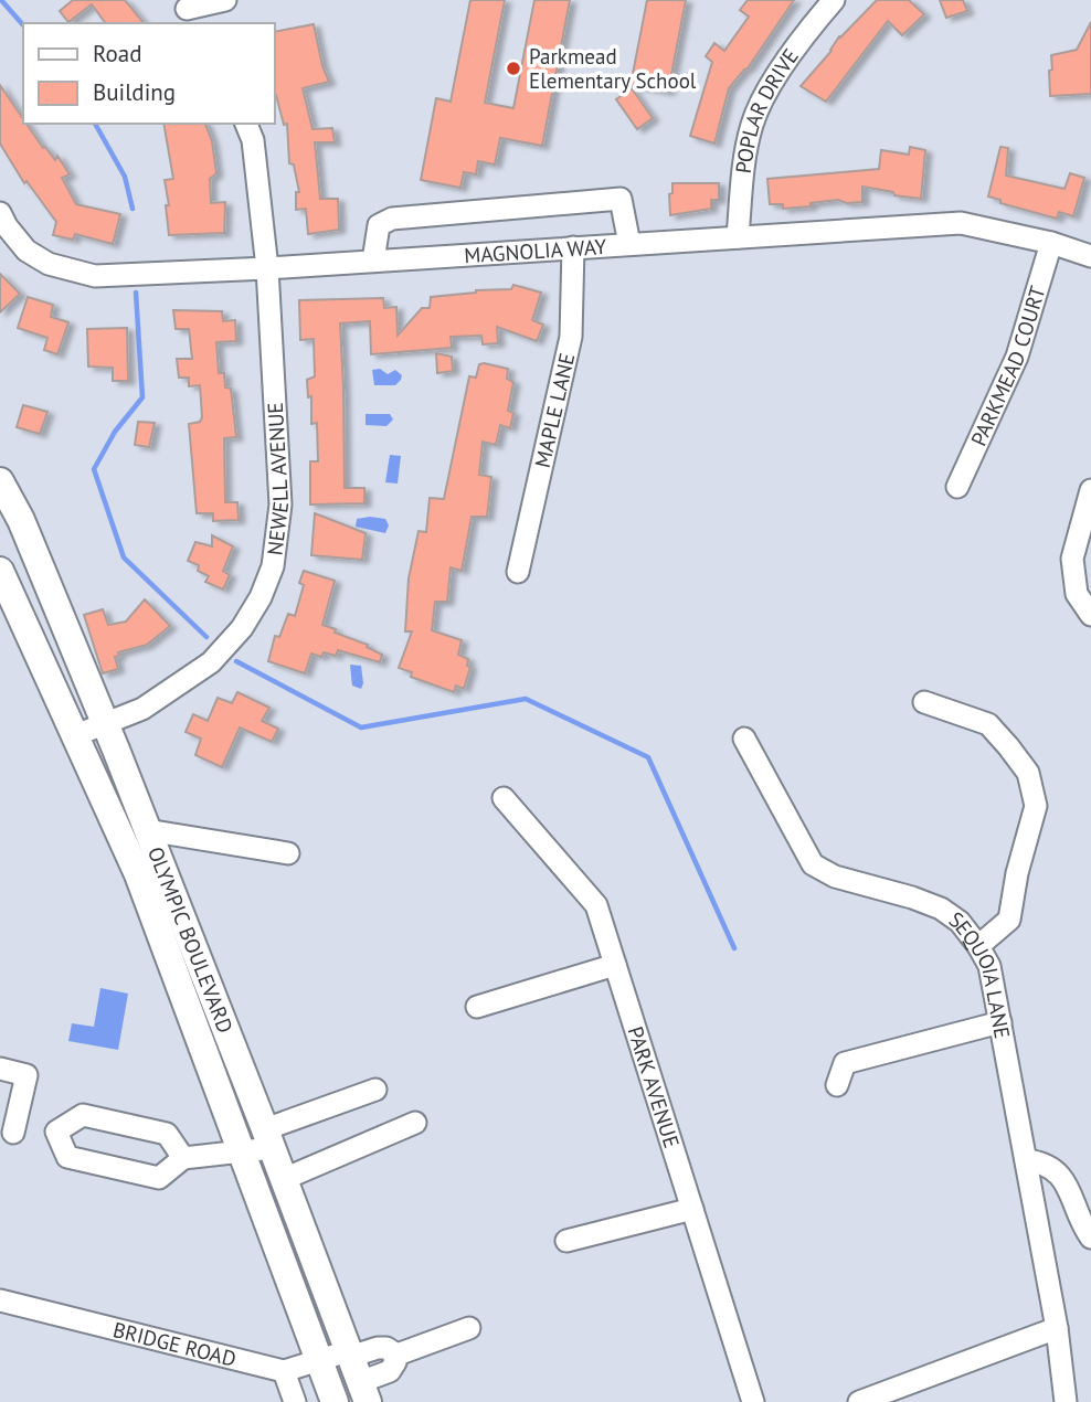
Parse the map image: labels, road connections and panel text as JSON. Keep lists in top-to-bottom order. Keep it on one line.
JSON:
{"streets":{"main road":["OLYMPIC BOULEVARD"],"street":["POPLAR DRIVE","MAGNOLIA WAY","PARKMEAD COURT","MAPLE LANE","NEWELL AVENUE","SEQUOIA LANE","PARK AVENUE","BRIDGE ROAD"]},"crossings":[["POPLAR DRIVE","MAGNOLIA WAY"],["MAGNOLIA WAY","PARKMEAD COURT"],["MAGNOLIA WAY","MAPLE LANE"],["MAGNOLIA WAY","NEWELL AVENUE"],["NEWELL AVENUE","OLYMPIC BOULEVARD"],["OLYMPIC BOULEVARD","BRIDGE ROAD"]],"places":["Parkmead Elementary School"],"legend":["Road","Building"]}
